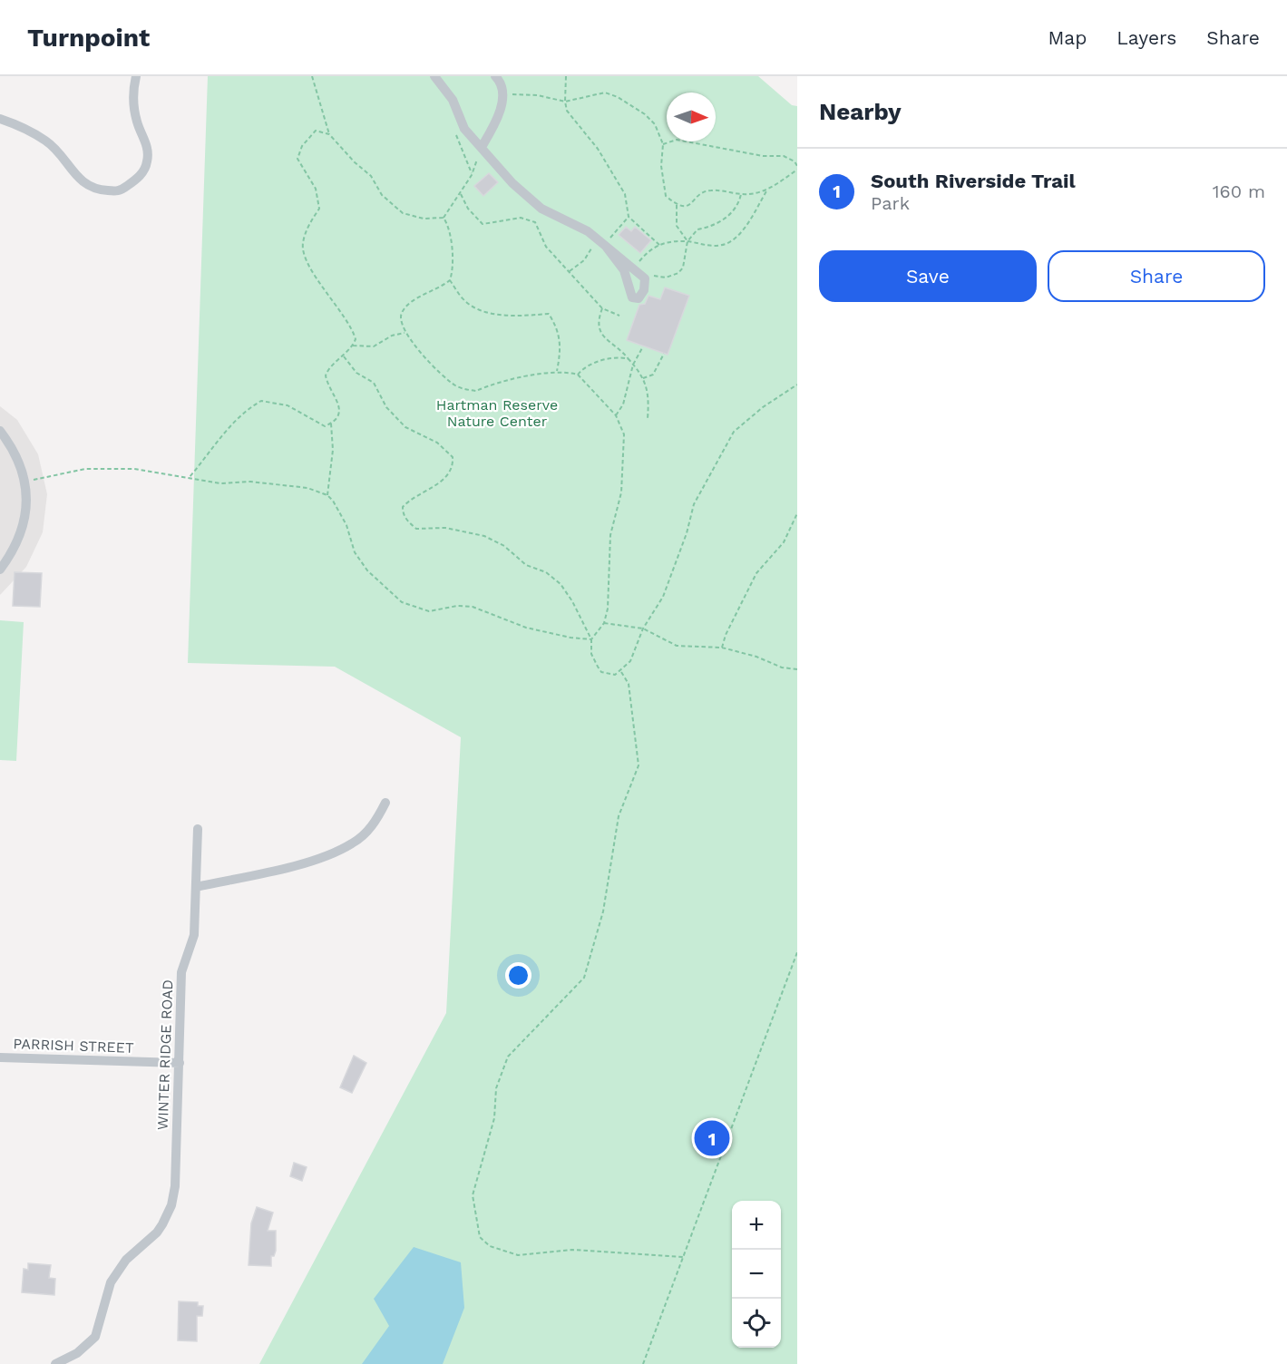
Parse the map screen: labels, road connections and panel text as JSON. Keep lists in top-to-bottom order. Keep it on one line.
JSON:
{"streets":{"street":["PARRISH STREET","WINTER RIDGE ROAD"]},"crossings":[["PARRISH STREET","WINTER RIDGE ROAD"]],"parks":["Hartman Reserve Nature Center"],"north":"right","page":{"header":"Turnpoint","nav":["Map","Layers","Share"],"heading":"Nearby","list":[{"mark":"1","name":"South Riverside Trail","note":"Park","value":"160 m"}],"buttons":["Save","Share"],"pins":"1","map_buttons":["+","−"]}}
